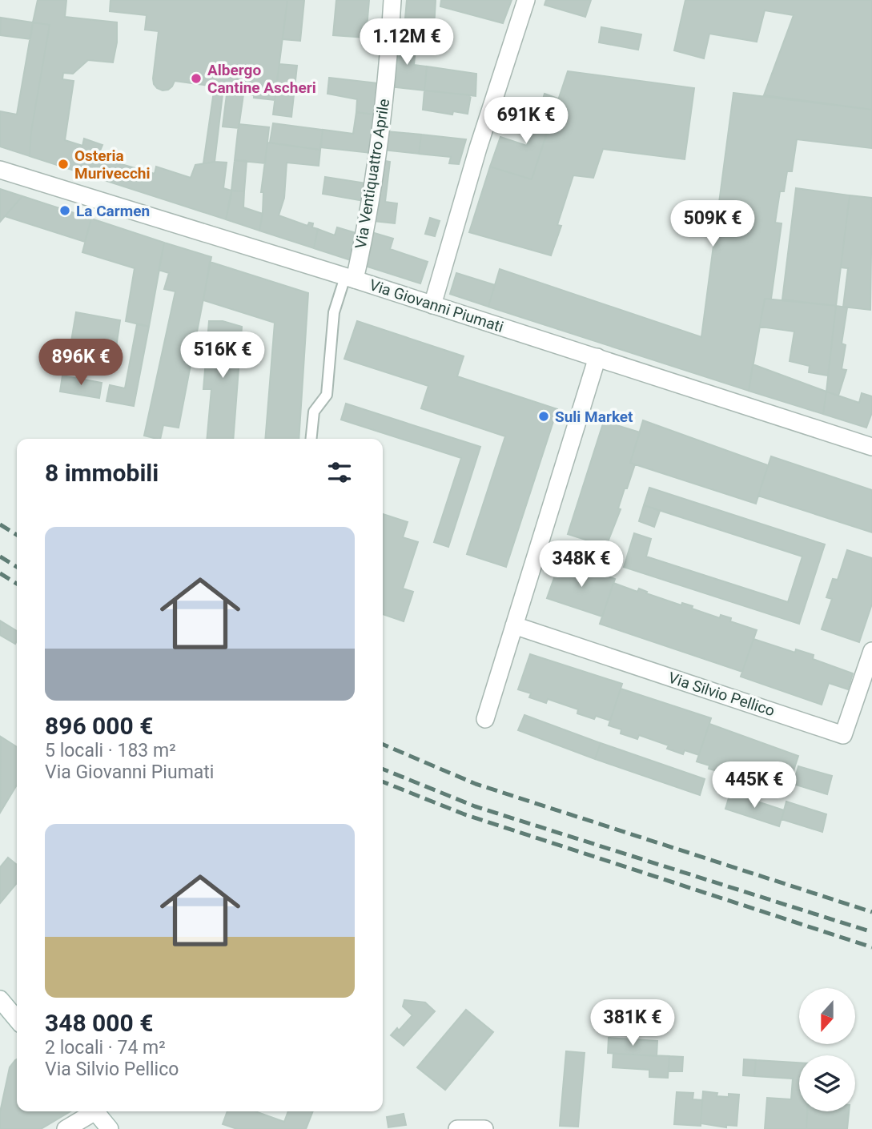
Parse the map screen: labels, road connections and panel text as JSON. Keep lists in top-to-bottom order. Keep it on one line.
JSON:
{"streets":{"street":["Via Ventiquattro Aprile","Via Giovanni Piumati","Via Silvio Pellico"]},"crossings":[["Via Ventiquattro Aprile","Via Giovanni Piumati"]],"places":["Albergo Cantine Ascheri","Osteria Murivecchi","La Carmen","Suli Market"],"north":"bottom","page":{"price":["1.12M €","691K €","509K €","516K €","896K €","348K €","445K €","381K €"],"heading":"8 immobili","list":[{"name":"896 000 €","note":"5 locali · 183 m² · Via Giovanni Piumati"},{"name":"348 000 €","note":"2 locali · 74 m² · Via Silvio Pellico"}]}}
